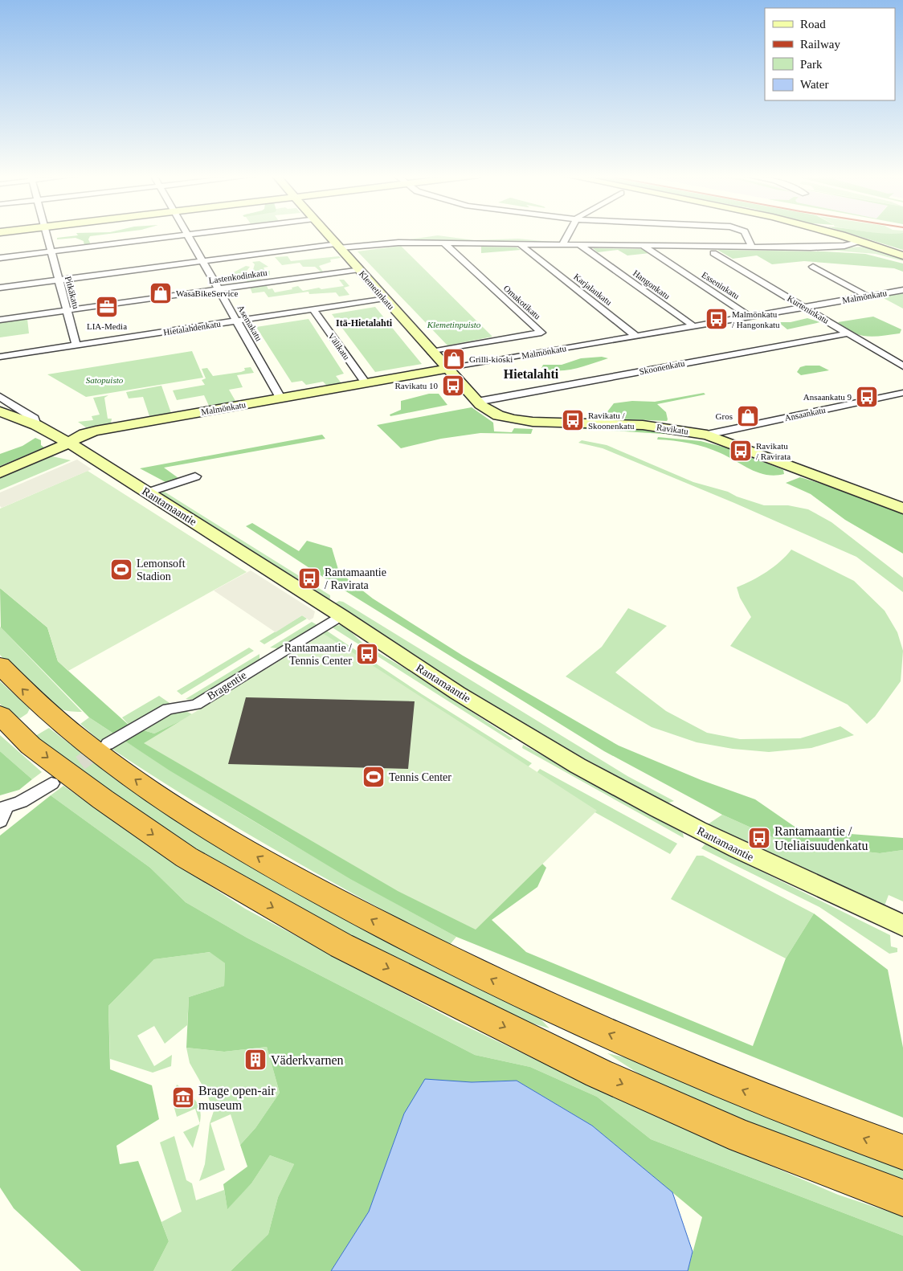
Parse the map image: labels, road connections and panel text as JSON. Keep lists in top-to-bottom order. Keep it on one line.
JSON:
{"streets":{"main road":["Klemetinkatu","Malmönkatu","Ravikatu","Rantamaantie"],"street":["Lastenkodinkatu","Hangonkatu","Esseninkatu","Karjalankatu","Pitkäkatu","Omakotikatu","Kurteninkatu","Asemakatu","Hietalahdenkatu","Välikatu","Skoonenkatu","Ansaankatu","Bragentie"]},"crossings":[["Lastenkodinkatu","Klemetinkatu"],["Lastenkodinkatu","Pitkäkatu"],["Lastenkodinkatu","Asemakatu"],["Hangonkatu","Malmönkatu"],["Esseninkatu","Malmönkatu"],["Karjalankatu","Malmönkatu"],["Klemetinkatu","Malmönkatu"],["Klemetinkatu","Omakotikatu"],["Klemetinkatu","Hietalahdenkatu"],["Klemetinkatu","Ravikatu"],["Pitkäkatu","Hietalahdenkatu"],["Malmönkatu","Kurteninkatu"],["Malmönkatu","Asemakatu"],["Malmönkatu","Välikatu"],["Malmönkatu","Ravikatu"],["Malmönkatu","Rantamaantie"],["Kurteninkatu","Skoonenkatu"],["Asemakatu","Hietalahdenkatu"],["Hietalahdenkatu","Välikatu"],["Skoonenkatu","Ravikatu"],["Ansaankatu","Ravikatu"],["Rantamaantie","Bragentie"]],"districts":["Itä-Hietalahti","Hietalahti"],"parks":["Klemetinpuisto","Satopuisto"],"places":{"shop":["WasaBikeService","Grilli-kioski","Gros"],"office":["LIA-Media"],"bus stop":["Malmönkatu / Hangonkatu","Ravikatu 10","Ansaankatu 9","Ravikatu / Skoonenkatu","Ravikatu / Ravirata","Rantamaantie / Ravirata","Rantamaantie / Tennis Center","Rantamaantie / Uteliaisuudenkatu"],"sports":["Lemonsoft Stadion","Tennis Center"],"building":["Väderkvarnen"],"museum":["Brage open-air museum"]},"legend":["Road","Railway","Park","Water"]}
